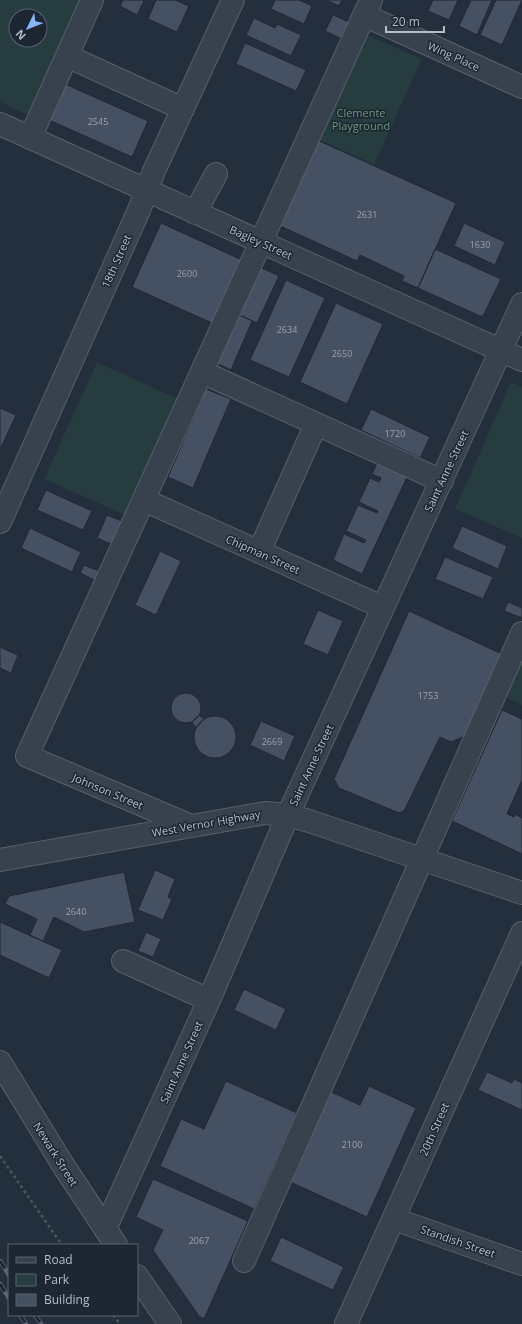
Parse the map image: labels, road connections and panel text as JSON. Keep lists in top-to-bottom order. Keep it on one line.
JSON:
{"streets":{"street":["Wing Place","Bagley Street","18th Street","Saint Anne Street","Chipman Street","Johnson Street","West Vernor Highway","20th Street","Newark Street","Standish Street"]},"crossings":[["Bagley Street","18th Street"],["Bagley Street","Saint Anne Street"],["Saint Anne Street","Chipman Street"],["Saint Anne Street","West Vernor Highway"],["Saint Anne Street","Newark Street"],["Chipman Street","Johnson Street"],["Johnson Street","West Vernor Highway"],["20th Street","Standish Street"]],"parks":["Clemente Playground"],"house_numbers":["2545","2631","1630","2600","2634","2650","1720","1753","2669","2640","2100","2067"],"legend":["Road","Park","Building"],"scale_bar":"20 m","north":"bottom left"}
